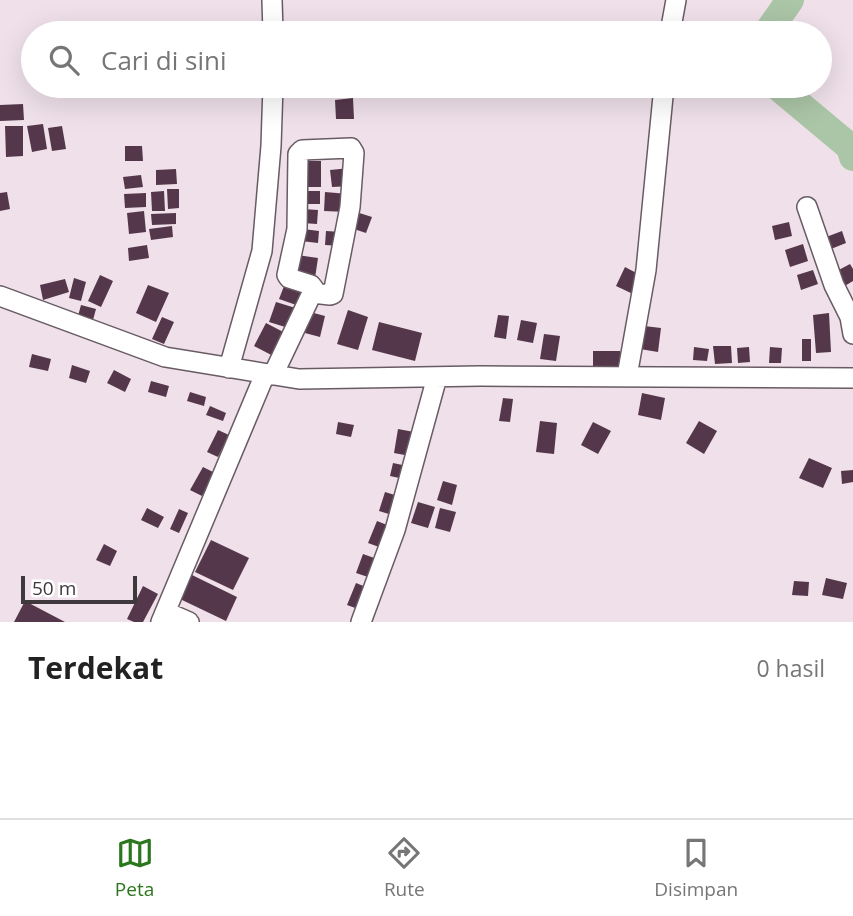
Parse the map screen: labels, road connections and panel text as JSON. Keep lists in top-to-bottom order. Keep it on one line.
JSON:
{"scale_bar":"50 m","page":{"search":"Cari di sini","scale":"50 m","heading":["Terdekat","0 hasil"],"nav":["Peta","Rute","Disimpan"]}}
